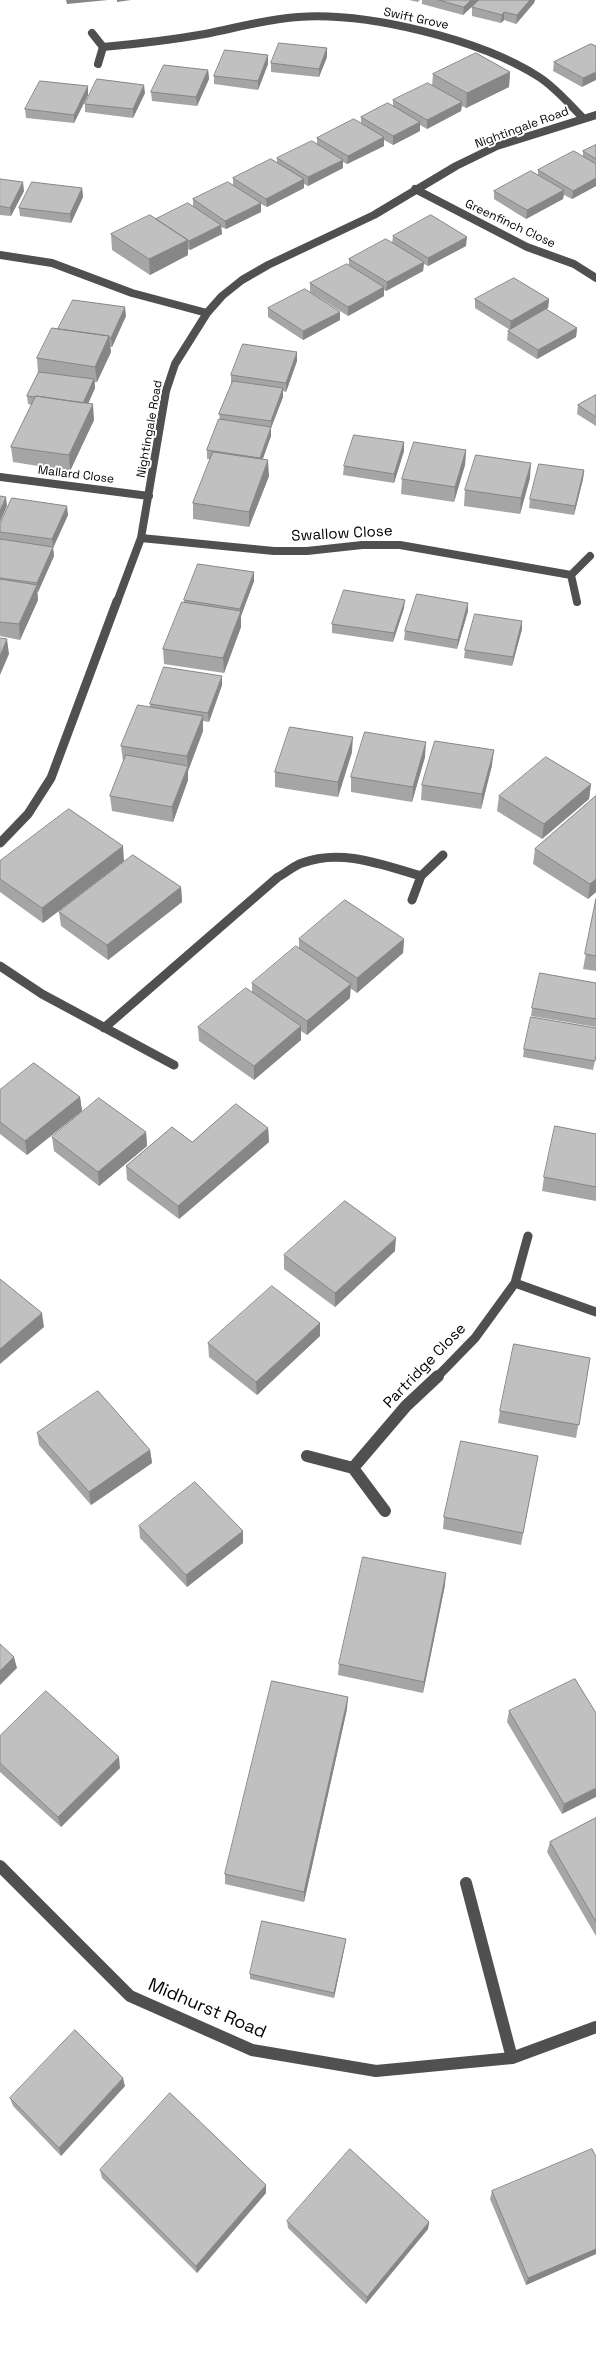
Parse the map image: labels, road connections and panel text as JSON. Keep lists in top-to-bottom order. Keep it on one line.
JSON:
{"streets":{"street":["Swift Grove","Nightingale Road","Greenfinch Close","Mallard Close","Swallow Close","Partridge Close","Midhurst Road"]},"crossings":[["Swift Grove","Nightingale Road"],["Nightingale Road","Greenfinch Close"],["Nightingale Road","Mallard Close"],["Nightingale Road","Swallow Close"]]}
